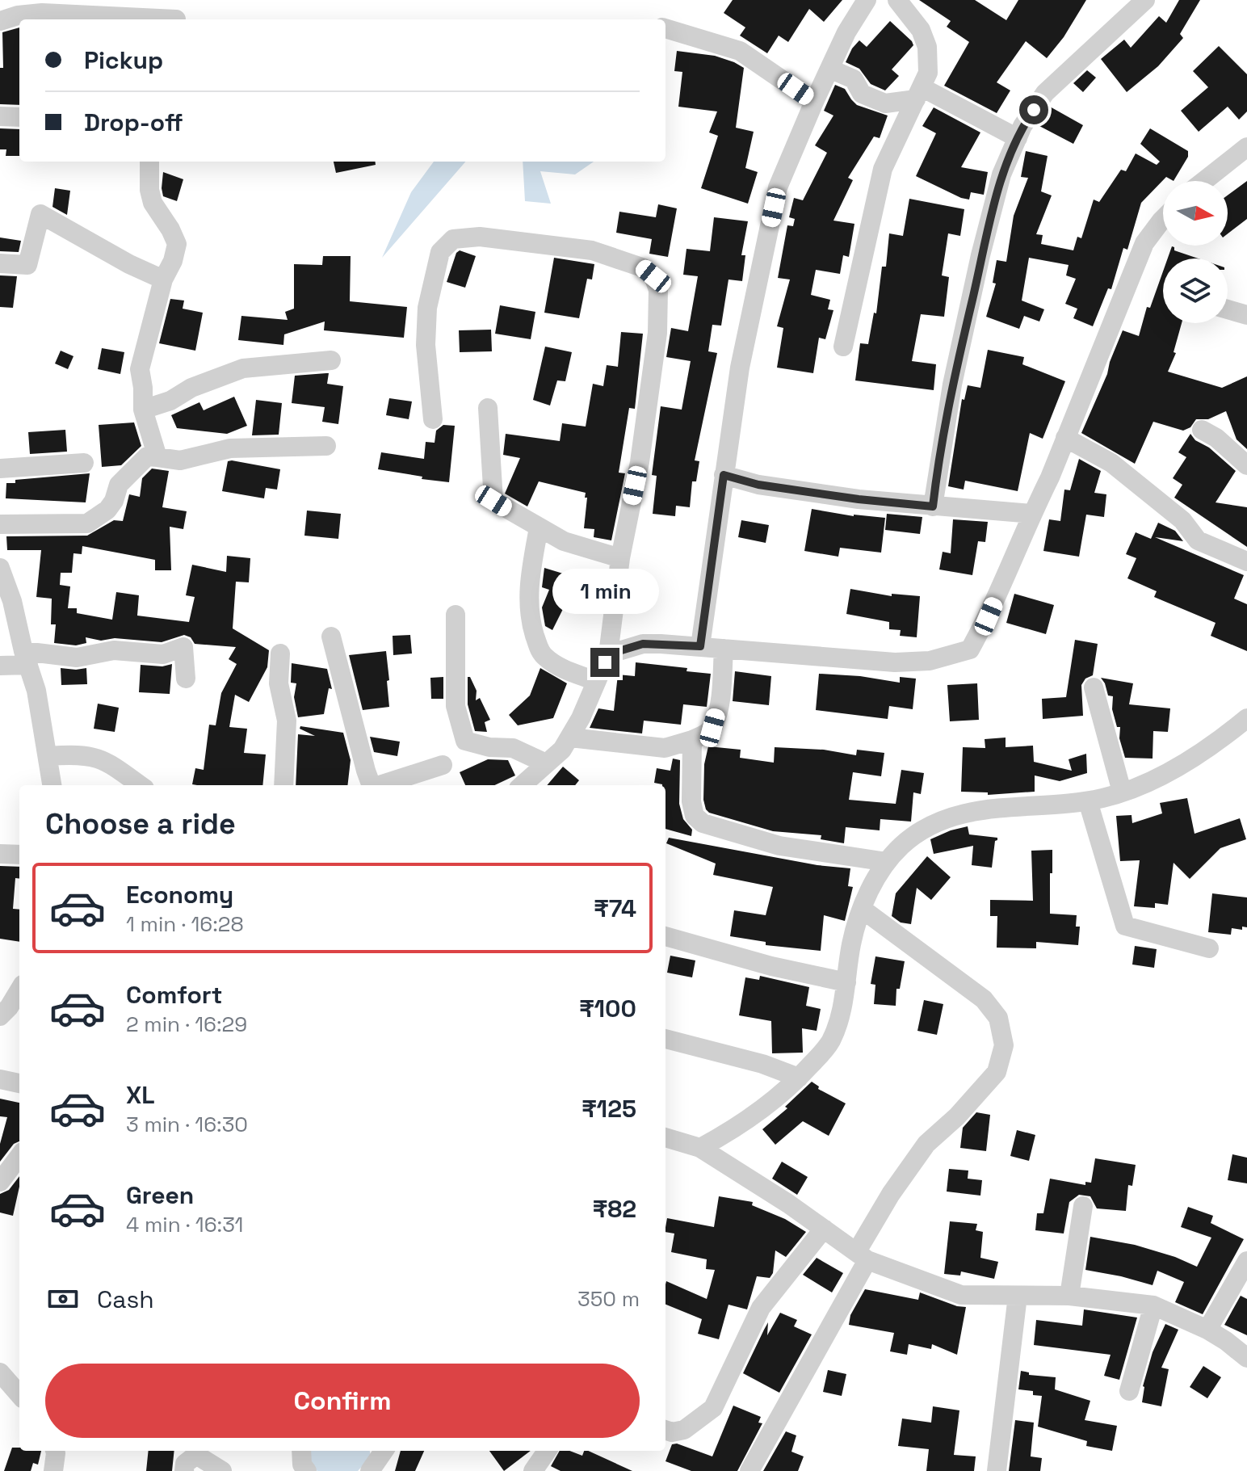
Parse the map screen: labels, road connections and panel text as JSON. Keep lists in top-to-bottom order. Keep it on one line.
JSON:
{"north":"right","page":{"banner":["Pickup","Drop-off"],"bubble":"1 min","heading":"Choose a ride","list":[{"name":"Economy","note":"1 min · 16:28","value":"₹74"},{"name":"Comfort","note":"2 min · 16:29","value":"₹100"},{"name":"XL","note":"3 min · 16:30","value":"₹125"},{"name":"Green","note":"4 min · 16:31","value":"₹82"}],"pay":["Cash","350 m"],"buttons":"Confirm"}}
